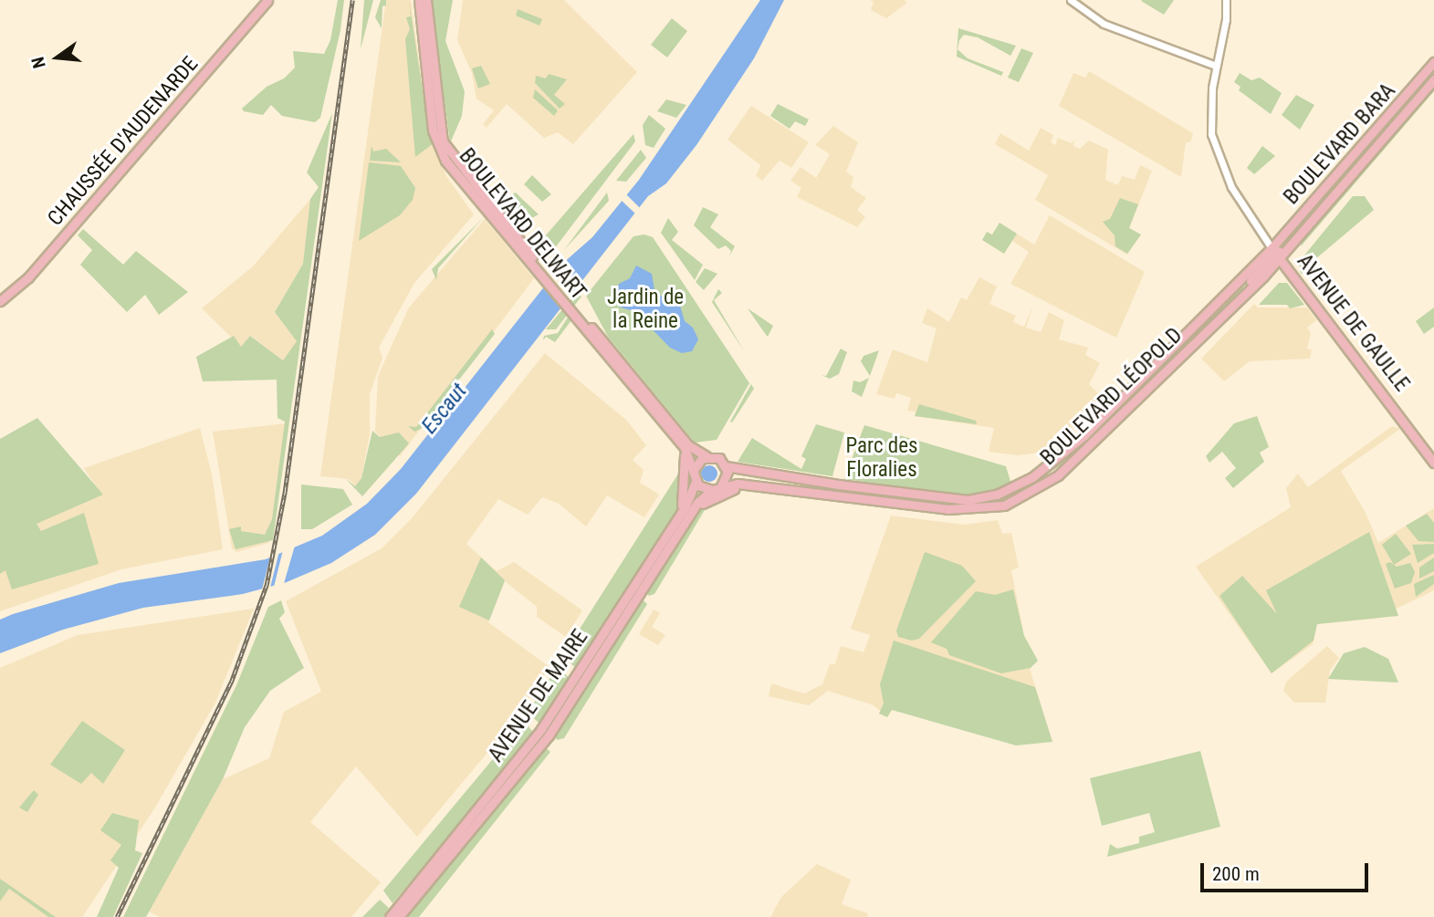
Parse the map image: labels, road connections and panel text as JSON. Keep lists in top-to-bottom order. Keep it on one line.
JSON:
{"streets":{"main road":["CHAUSSÉE D'AUDENARDE","BOULEVARD BARA","BOULEVARD DELWART","AVENUE DE GAULLE","BOULEVARD LÉOPOLD","AVENUE DE MAIRE"]},"crossings":[["BOULEVARD BARA","AVENUE DE GAULLE"],["BOULEVARD BARA","BOULEVARD LÉOPOLD"],["BOULEVARD DELWART","BOULEVARD LÉOPOLD"],["BOULEVARD DELWART","AVENUE DE MAIRE"],["AVENUE DE GAULLE","BOULEVARD LÉOPOLD"],["BOULEVARD LÉOPOLD","AVENUE DE MAIRE"]],"water":["Escaut"],"parks":["Jardin de la Reine","Parc des Floralies"],"scale_bar":"200 m","north":"left"}
